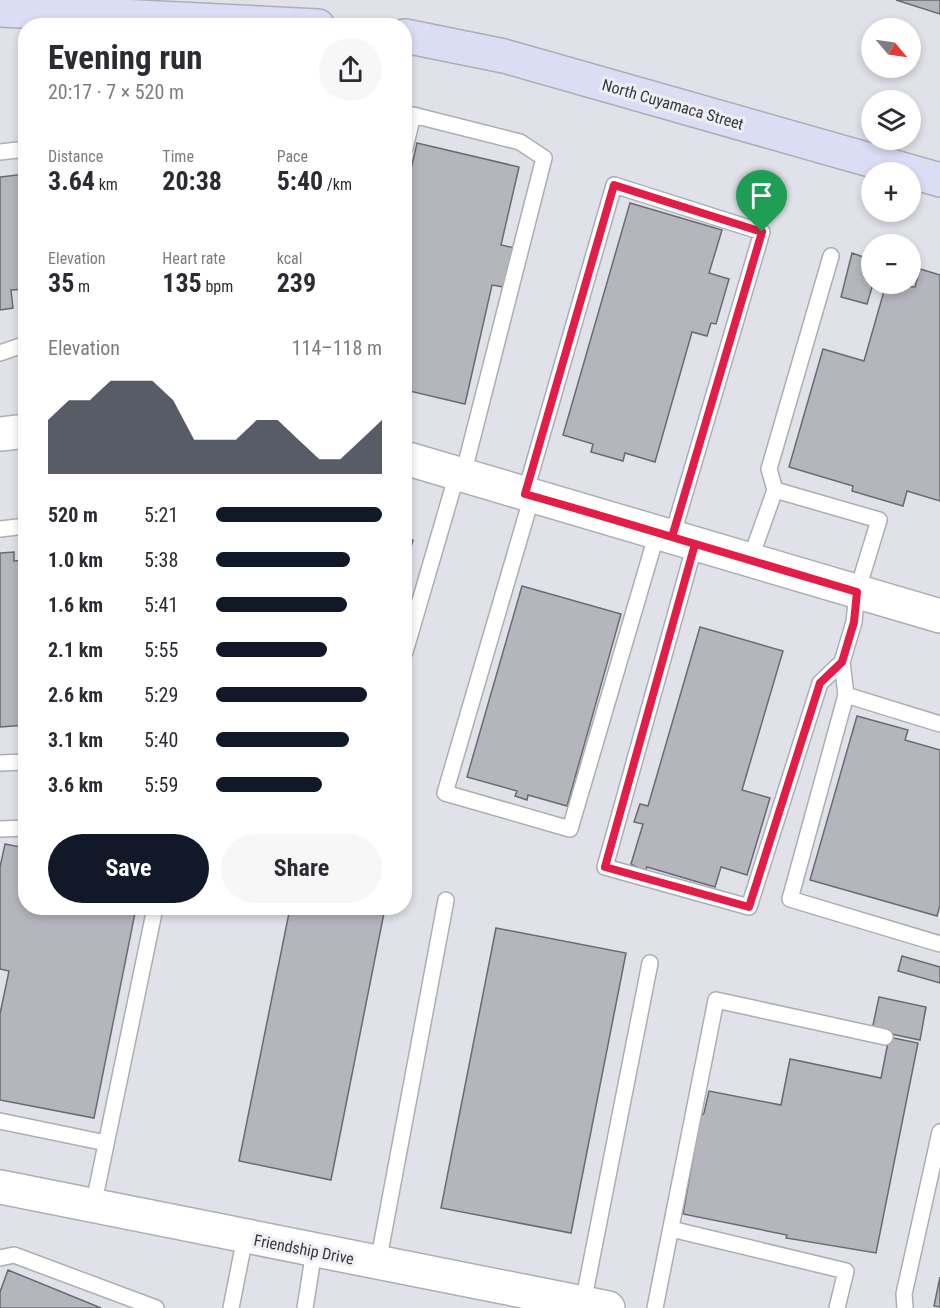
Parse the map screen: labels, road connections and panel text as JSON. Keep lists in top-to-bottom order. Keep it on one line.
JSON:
{"streets":{"main road":["North Cuyamaca Street"],"street":["Friendship Drive"]},"north":"bottom right","page":{"map_buttons":["+","−"],"heading":["Evening run","20:17 · 7 × 520 m"],"stats":[["Distance","3.64 km"],["Time","20:38"],["Pace","5:40 /km"],["Elevation","35 m"],["Heart rate","135 bpm"],["kcal","239"]],"chart":["Elevation","114–118 m"],"list":[{"name":"520 m","note":"5:21"},{"name":"1.0 km","note":"5:38"},{"name":"1.6 km","note":"5:41"},{"name":"2.1 km","note":"5:55"},{"name":"2.6 km","note":"5:29"},{"name":"3.1 km","note":"5:40"},{"name":"3.6 km","note":"5:59"}],"buttons":["Save","Share"]}}
